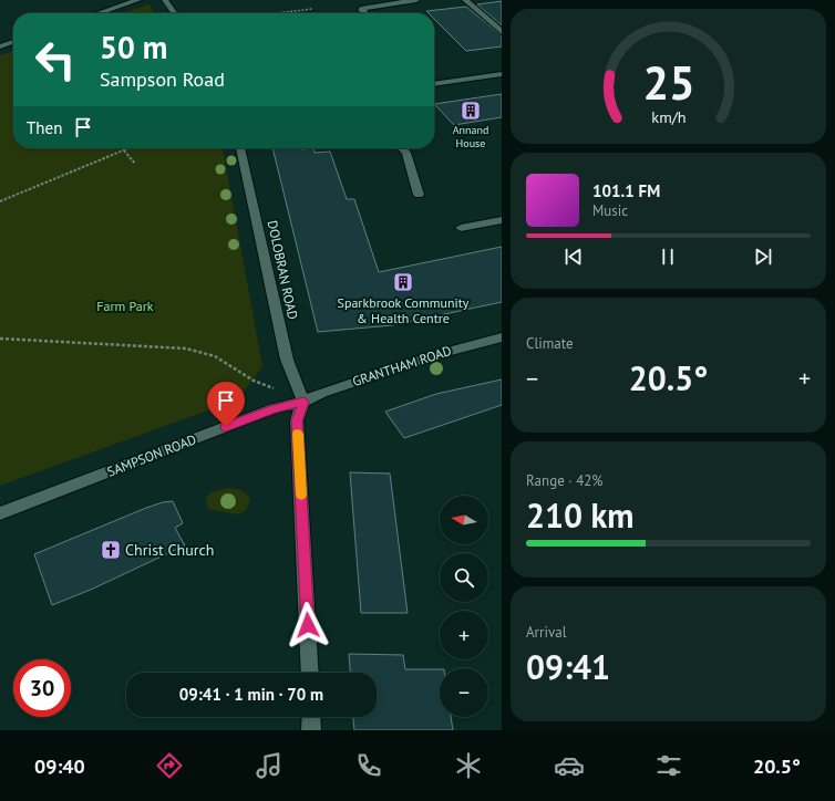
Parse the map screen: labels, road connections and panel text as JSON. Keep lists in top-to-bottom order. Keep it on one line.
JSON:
{"streets":{"street":["DOLOBRAN ROAD","GRANTHAM ROAD","SAMPSON ROAD"]},"crossings":[["DOLOBRAN ROAD","GRANTHAM ROAD"],["DOLOBRAN ROAD","SAMPSON ROAD"],["GRANTHAM ROAD","SAMPSON ROAD"]],"parks":["Farm Park"],"places":{"building":["Annand House","Sparkbrook Community & Health Centre"],"church":["Christ Church"]},"north":"left","page":{"turn":["50 m","Sampson Road"],"then":"Then","song":["101.1 FM","Music"],"tile":["Climate",["Range · 42%","210 km"],["Arrival","09:41"]],"heat":["−","20.5°","+"],"map_buttons":["+","−"],"limit":"30","trip":"09:41 · 1 min · 70 m","tabs":["09:40","20.5°"],"gauge":["25","km/h"]}}
